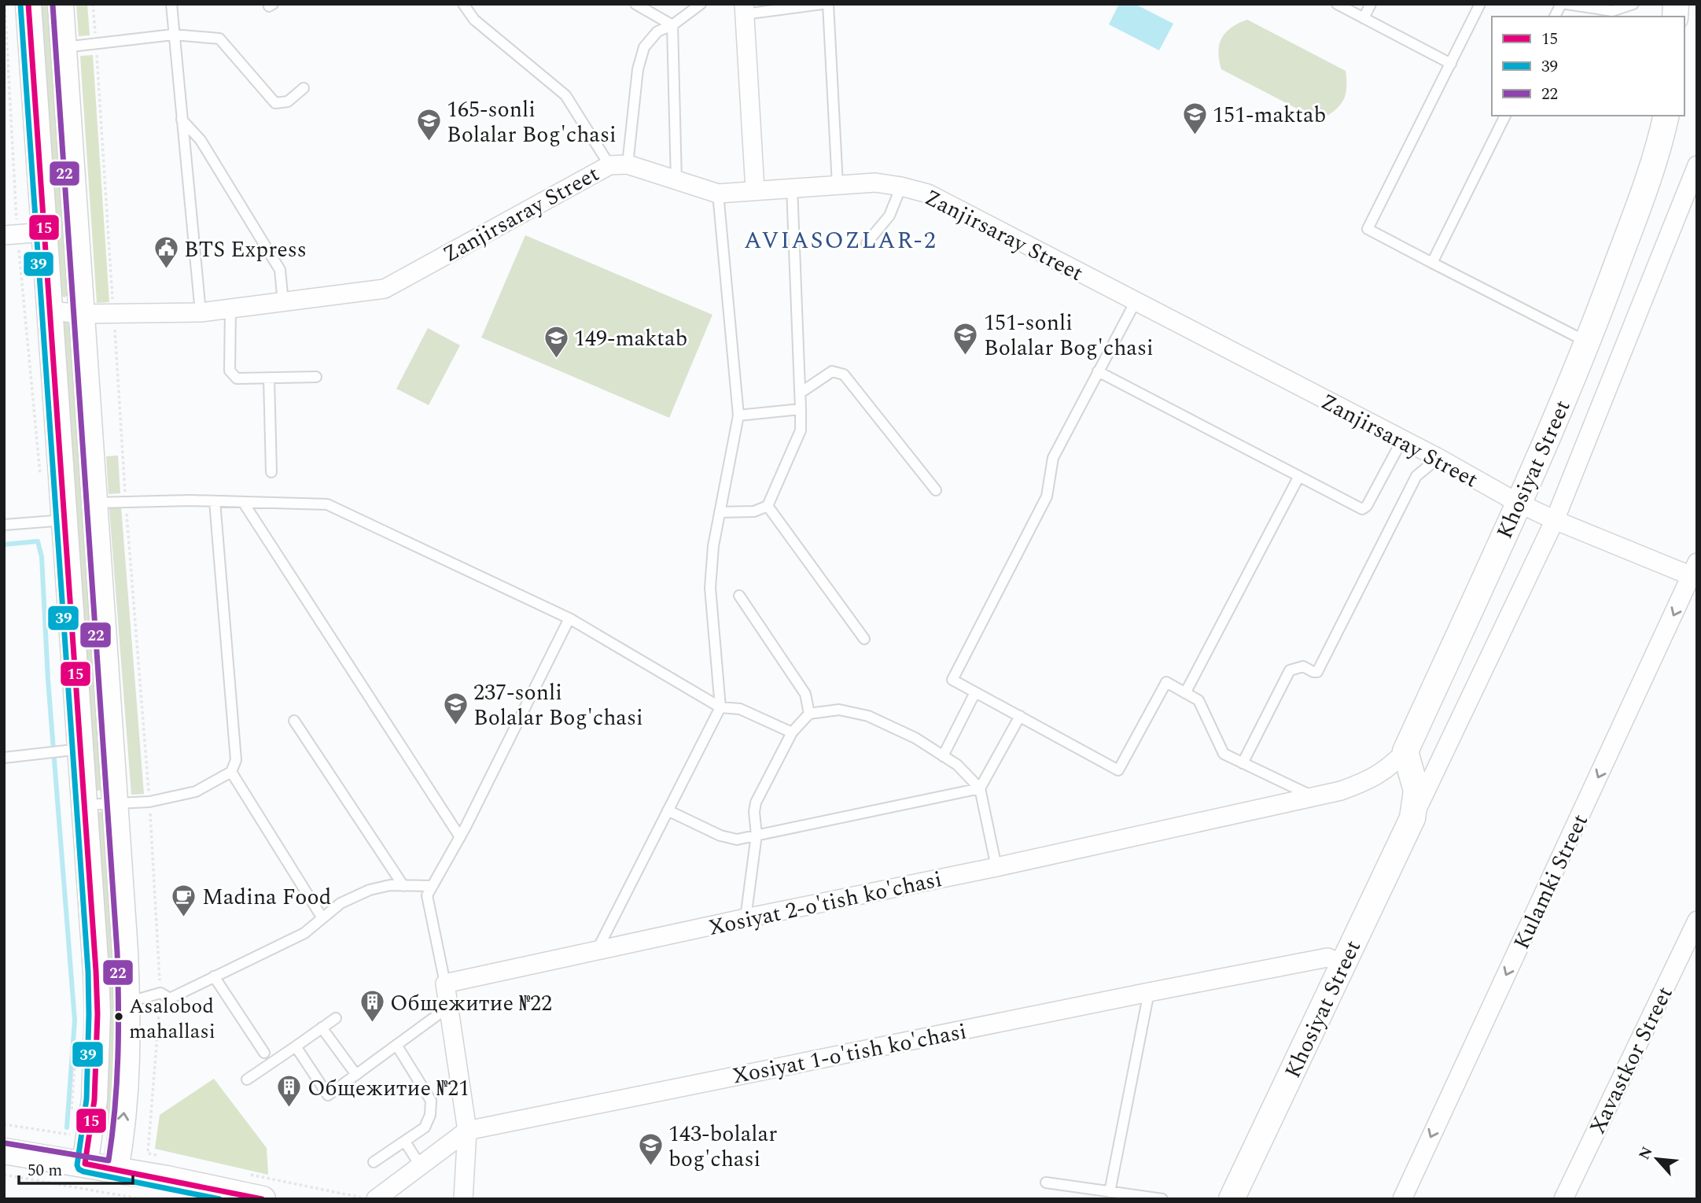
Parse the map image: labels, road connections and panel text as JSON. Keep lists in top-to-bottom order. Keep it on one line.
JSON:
{"streets":{"main road":["Khosiyat Street"],"street":["Zanjirsaray Street","Kulamki Street","Xosiyat 2-o'tish ko'chasi","Xosiyat 1-o'tish ko'chasi","Xavastkor Street"]},"crossings":[["Zanjirsaray Street","Khosiyat Street"],["Zanjirsaray Street","Kulamki Street"],["Khosiyat Street","Xosiyat 2-o'tish ko'chasi"],["Khosiyat Street","Xosiyat 1-o'tish ko'chasi"]],"one_way":["Kulamki Street"],"districts":["AVIASOZLAR-2"],"places":{"school or university":["151-maktab","165-sonli Bolalar Bog'chasi","151-sonli Bolalar Bog'chasi","149-maktab","237-sonli Bolalar Bog'chasi","143-bolalar bog'chasi"],"public building":["BTS Express"],"cafe":["Madina Food"],"other":["Asalobod mahallasi"],"building":["Общежитие №22","Общежитие №21"]},"lines":["transit line 15","transit line 39","transit line 22"],"legend":["15","39","22"],"scale_bar":"50 m","north":"top left"}
